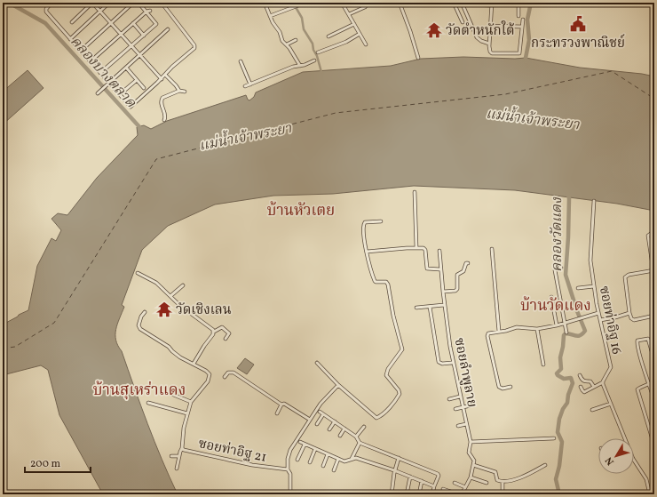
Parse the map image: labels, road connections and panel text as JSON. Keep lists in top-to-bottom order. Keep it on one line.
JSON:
{"streets":{"street":["ซอยท่าอิฐ 16","ซอยลำพูลาย","ซอยท่าอิฐ 21"]},"districts":["บ้านหัวเตย","บ้านวัดแดง","บ้านสุเหร่าแดง"],"water":["คลองบางตลาด","แม่น้ำเจ้าพระยา","คลองวัดแดง"],"places":{"public building":["กระทรวงพาณิชย์"],"temple":["วัดตำหนักใต้","วัดเชิงเลน"]},"scale_bar":"200 m","north":"bottom left"}
